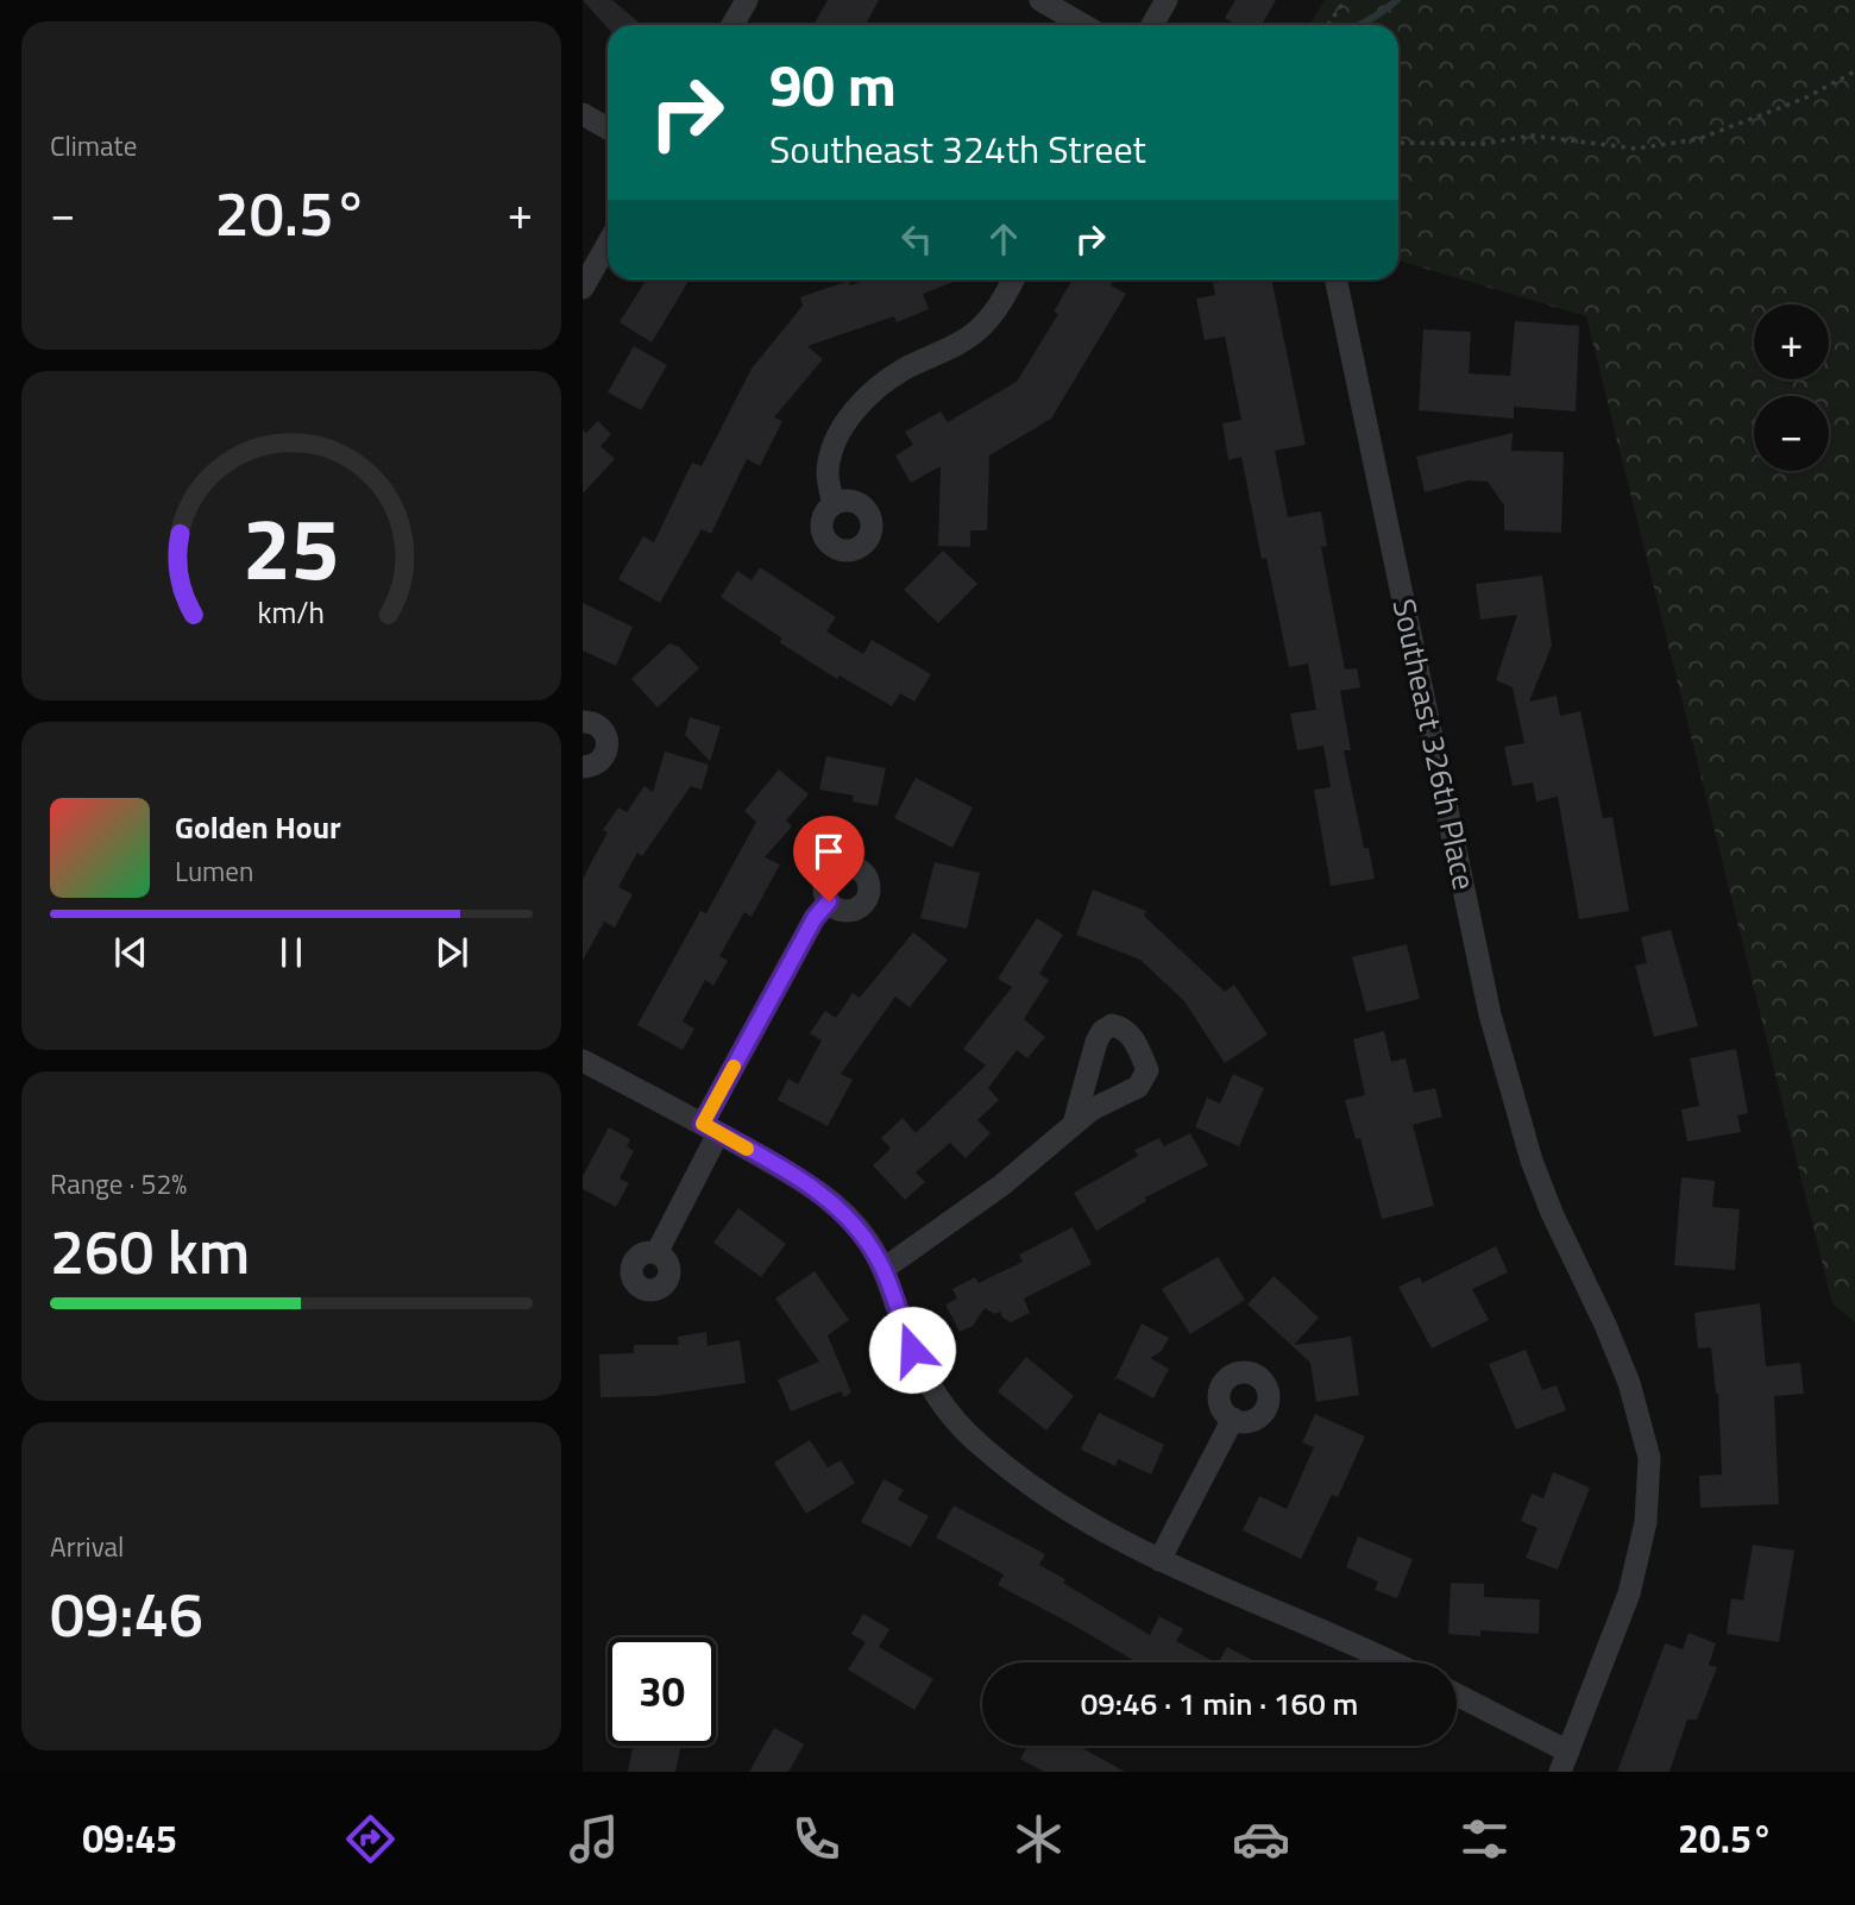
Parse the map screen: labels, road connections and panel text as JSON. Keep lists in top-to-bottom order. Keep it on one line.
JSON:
{"streets":{"street":["Southeast 326th Place"]},"page":{"tile":["Climate",["Range · 52%","260 km"],["Arrival","09:46"]],"turn":["90 m","Southeast 324th Street"],"heat":["−","20.5°","+"],"map_buttons":["+","−"],"song":["Golden Hour","Lumen"],"limit":"30","trip":"09:46 · 1 min · 160 m","tabs":["09:45","20.5°"],"gauge":["25","km/h"]}}
